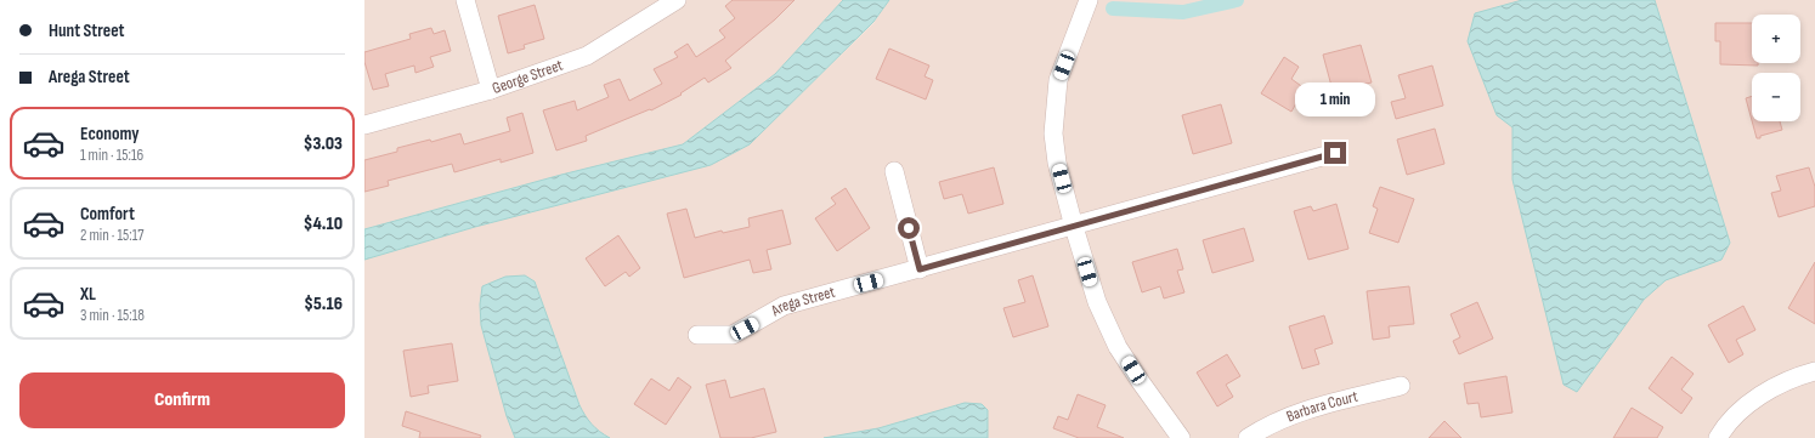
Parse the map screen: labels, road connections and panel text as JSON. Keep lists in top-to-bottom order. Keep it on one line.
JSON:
{"streets":{"street":["George Street","Arega Street","Barbara Court"]},"page":{"banner":["Hunt Street","Arega Street"],"map_buttons":["+","−"],"bubble":"1 min","list":[{"name":"Economy","note":"1 min · 15:16","value":"$3.03"},{"name":"Comfort","note":"2 min · 15:17","value":"$4.10"},{"name":"XL","note":"3 min · 15:18","value":"$5.16"}],"buttons":"Confirm"}}
